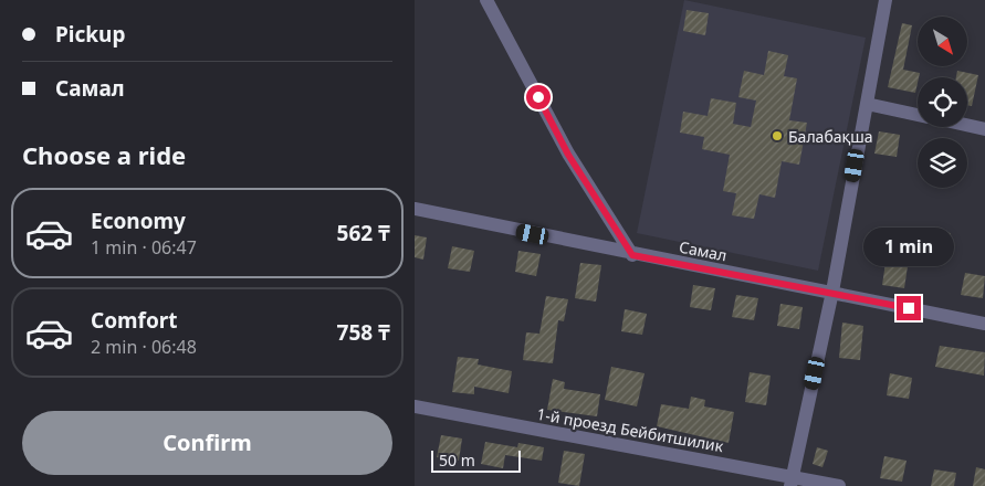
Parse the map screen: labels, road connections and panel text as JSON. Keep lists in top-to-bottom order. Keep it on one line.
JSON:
{"streets":{"street":["Самал","1-й проезд Бейбитшилик"]},"places":["Балабақша"],"scale_bar":"50 m","north":"bottom right","page":{"banner":["Pickup","Самал"],"heading":"Choose a ride","list":[{"name":"Economy","note":"1 min · 06:47","value":"562 ₸"},{"name":"Comfort","note":"2 min · 06:48","value":"758 ₸"}],"bubble":"1 min","buttons":"Confirm","scale":"50 m"}}
